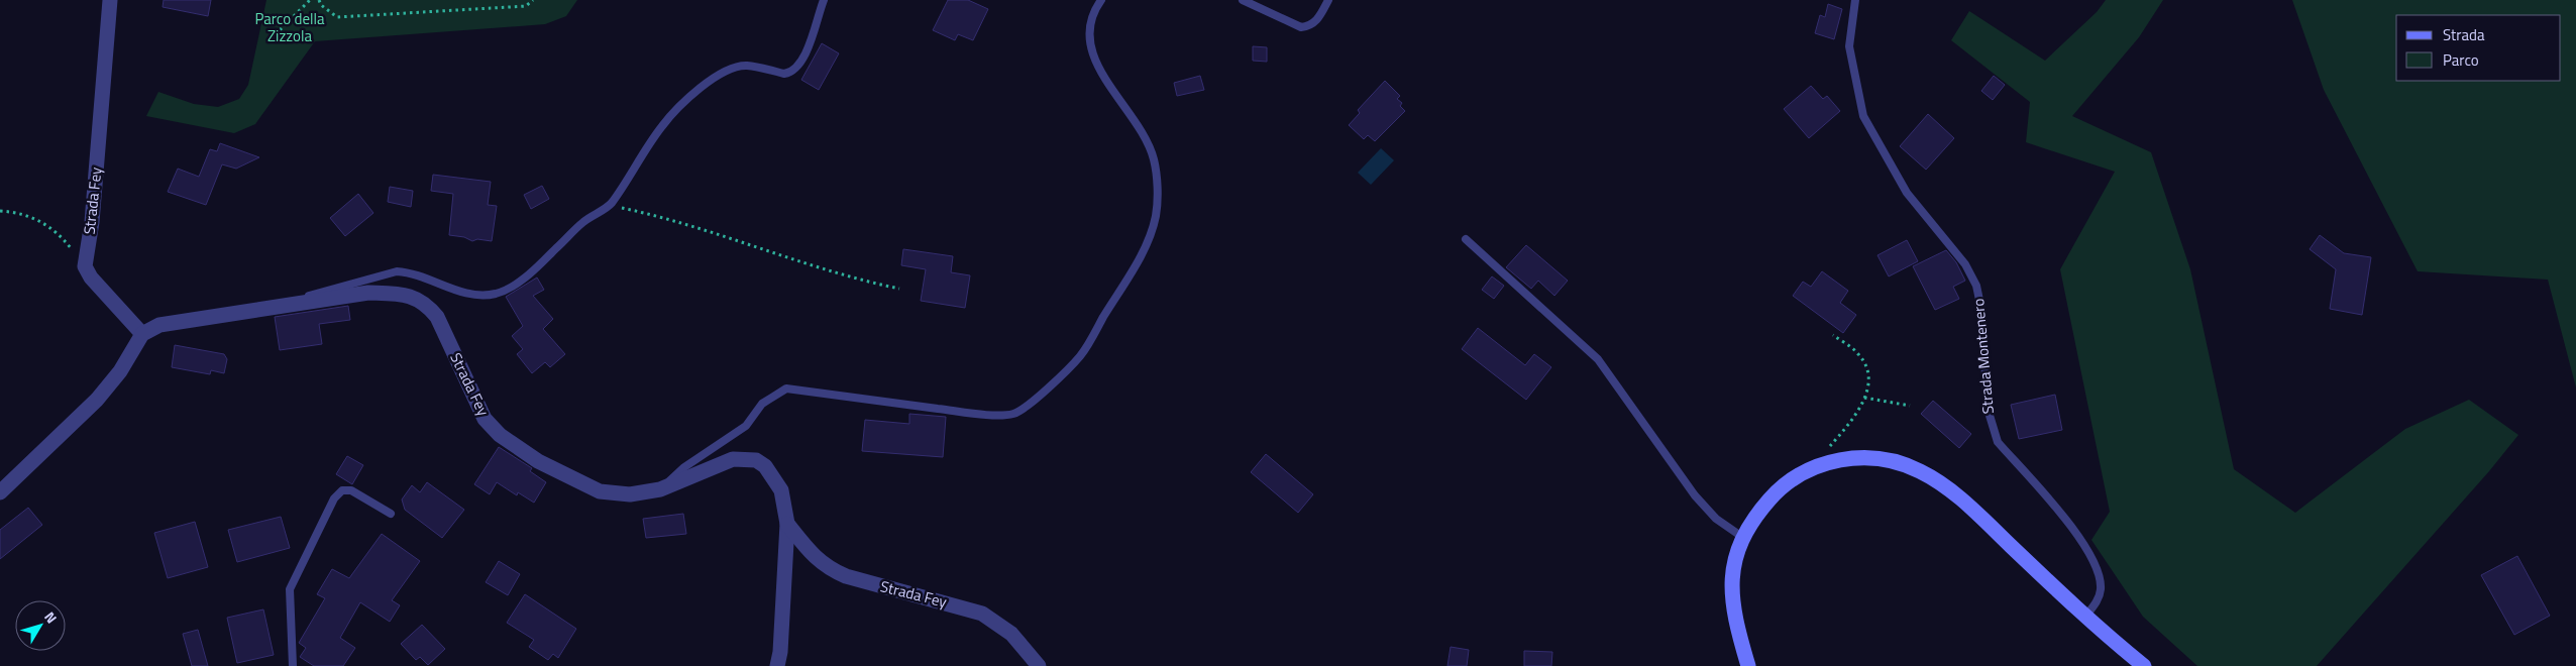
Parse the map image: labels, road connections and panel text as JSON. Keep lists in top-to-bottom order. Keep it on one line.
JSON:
{"streets":{"street":["Strada Fey"],"lane":["Strada Montenero"]},"parks":["Parco della Zizzola"],"legend":["Strada","Parco"],"north":"top right"}
